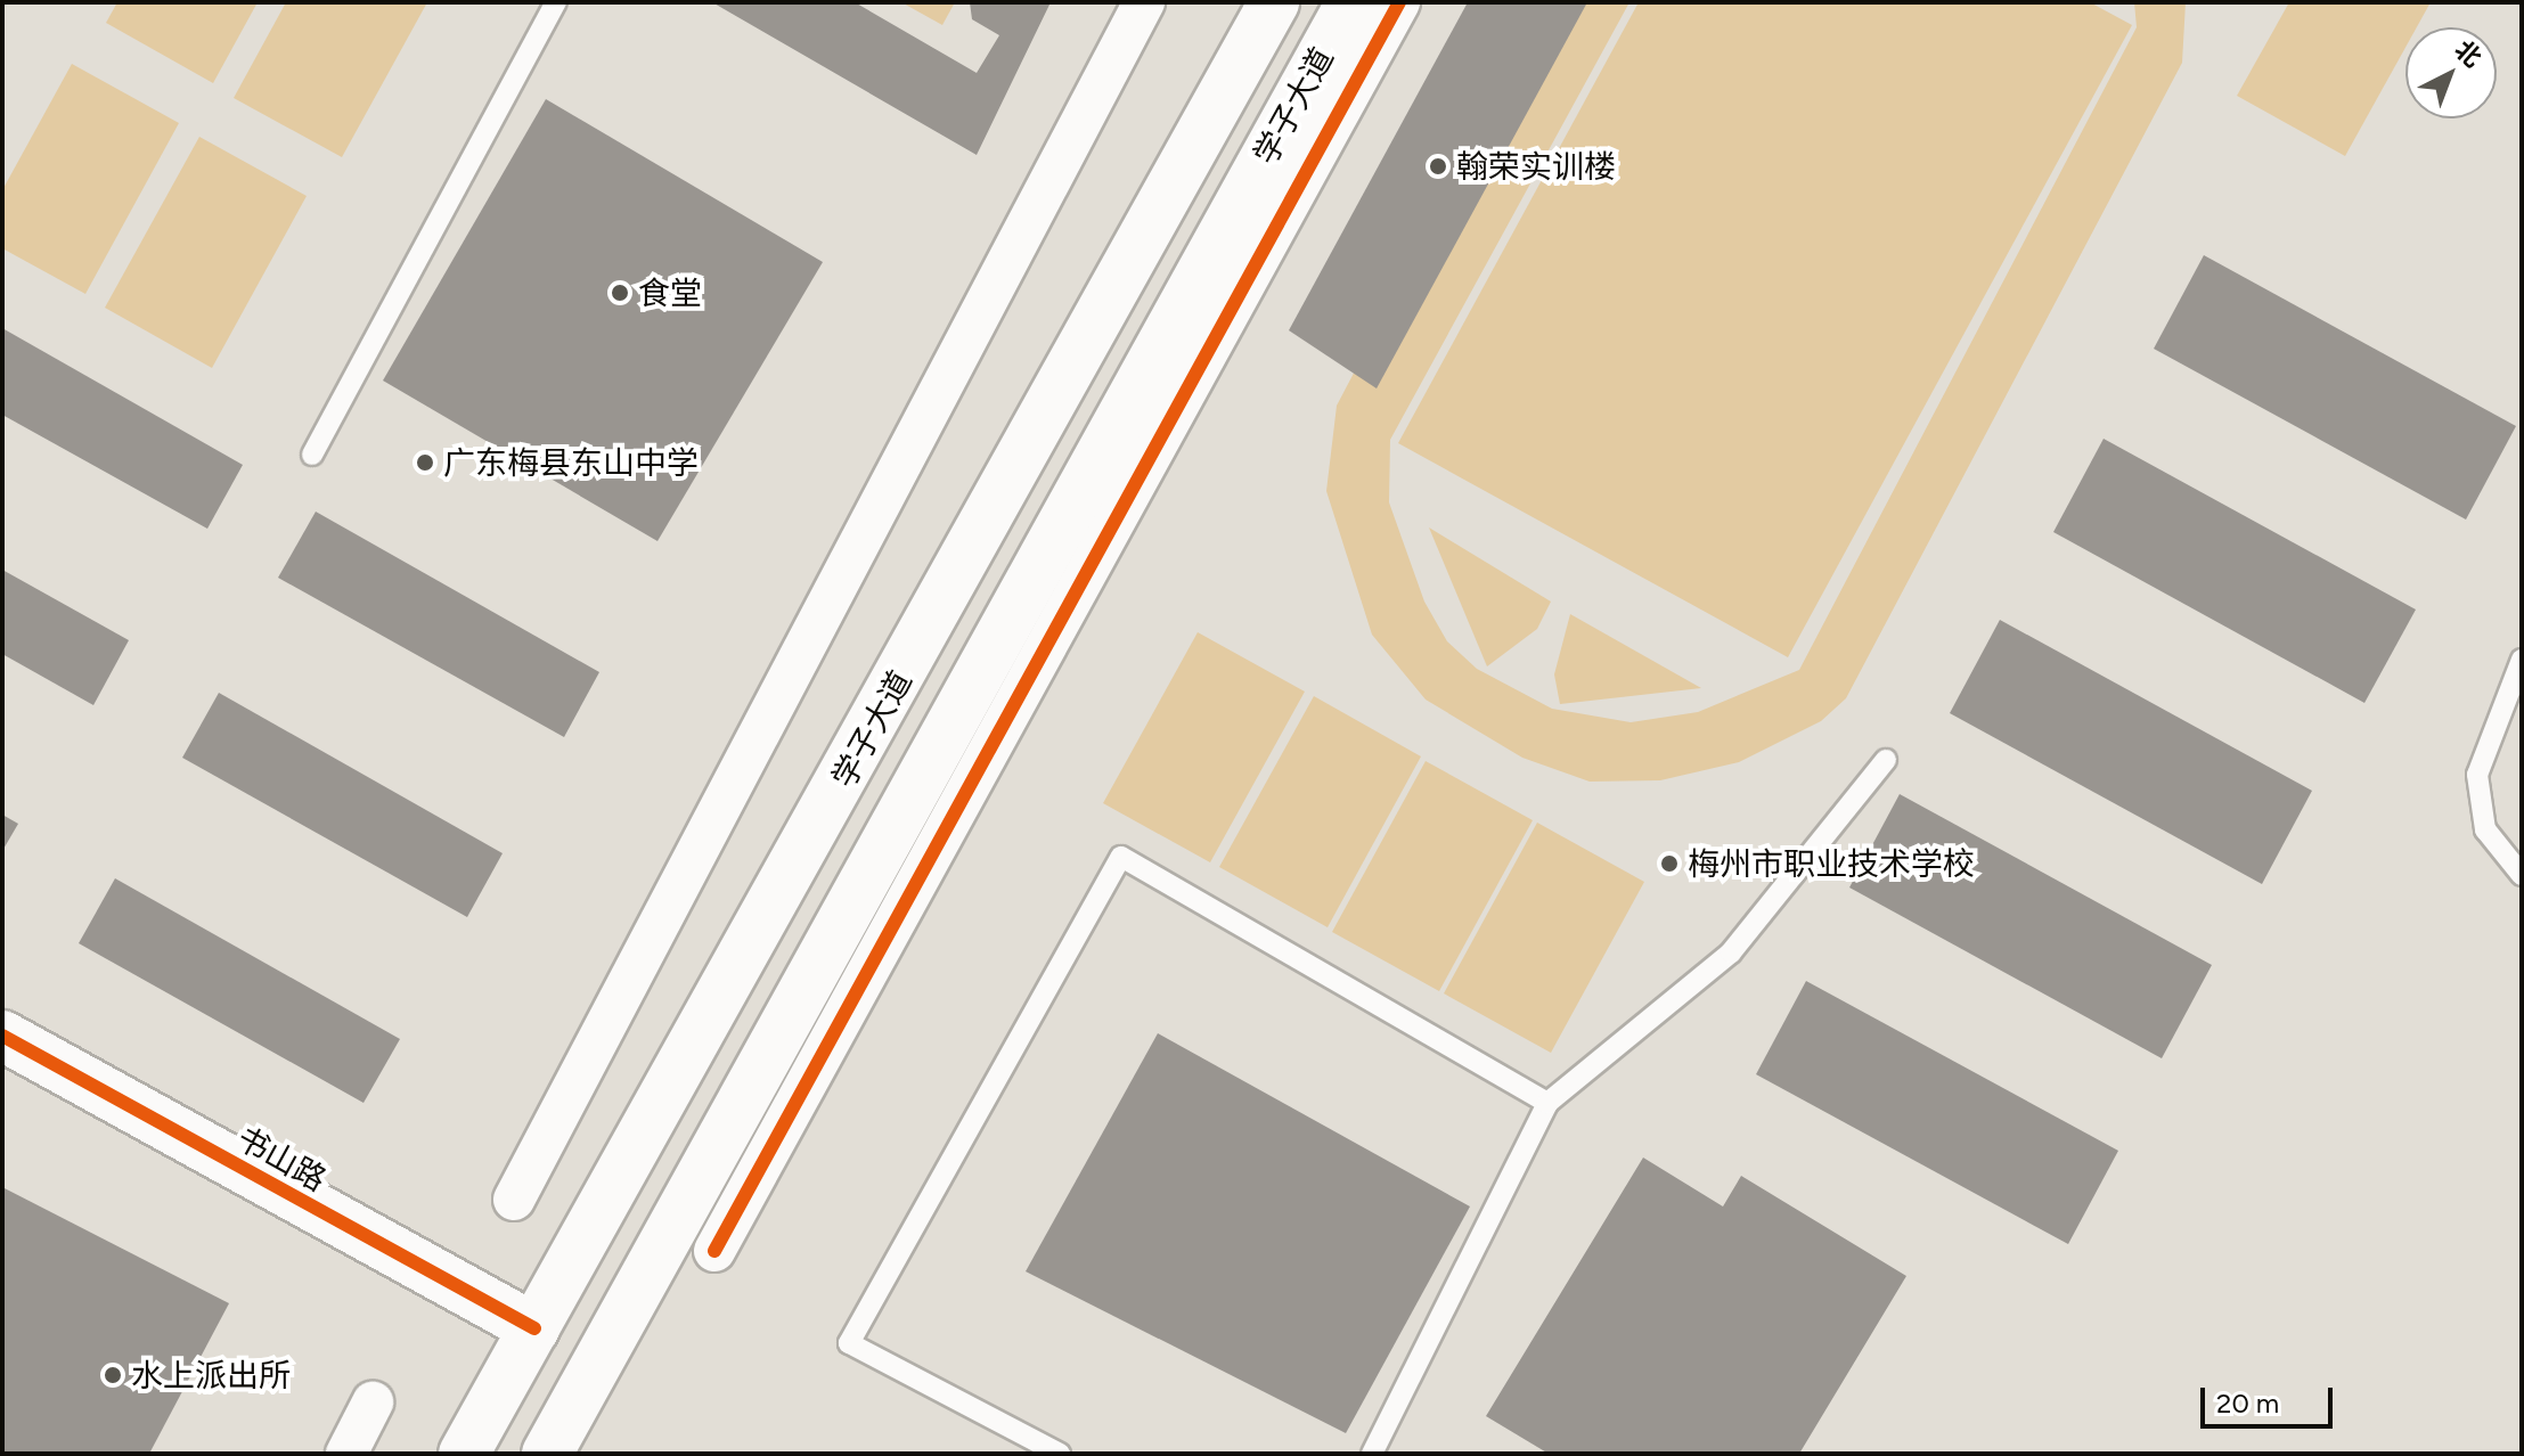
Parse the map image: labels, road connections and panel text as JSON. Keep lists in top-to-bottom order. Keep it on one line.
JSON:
{"streets":{"main road":["学子大道","书山路"]},"crossings":[["学子大道","书山路"]],"places":["翰荣实训楼","食堂","广东梅县东山中学","梅州市职业技术学校","水上派出所"],"scale_bar":"20 m","north":"top right"}
